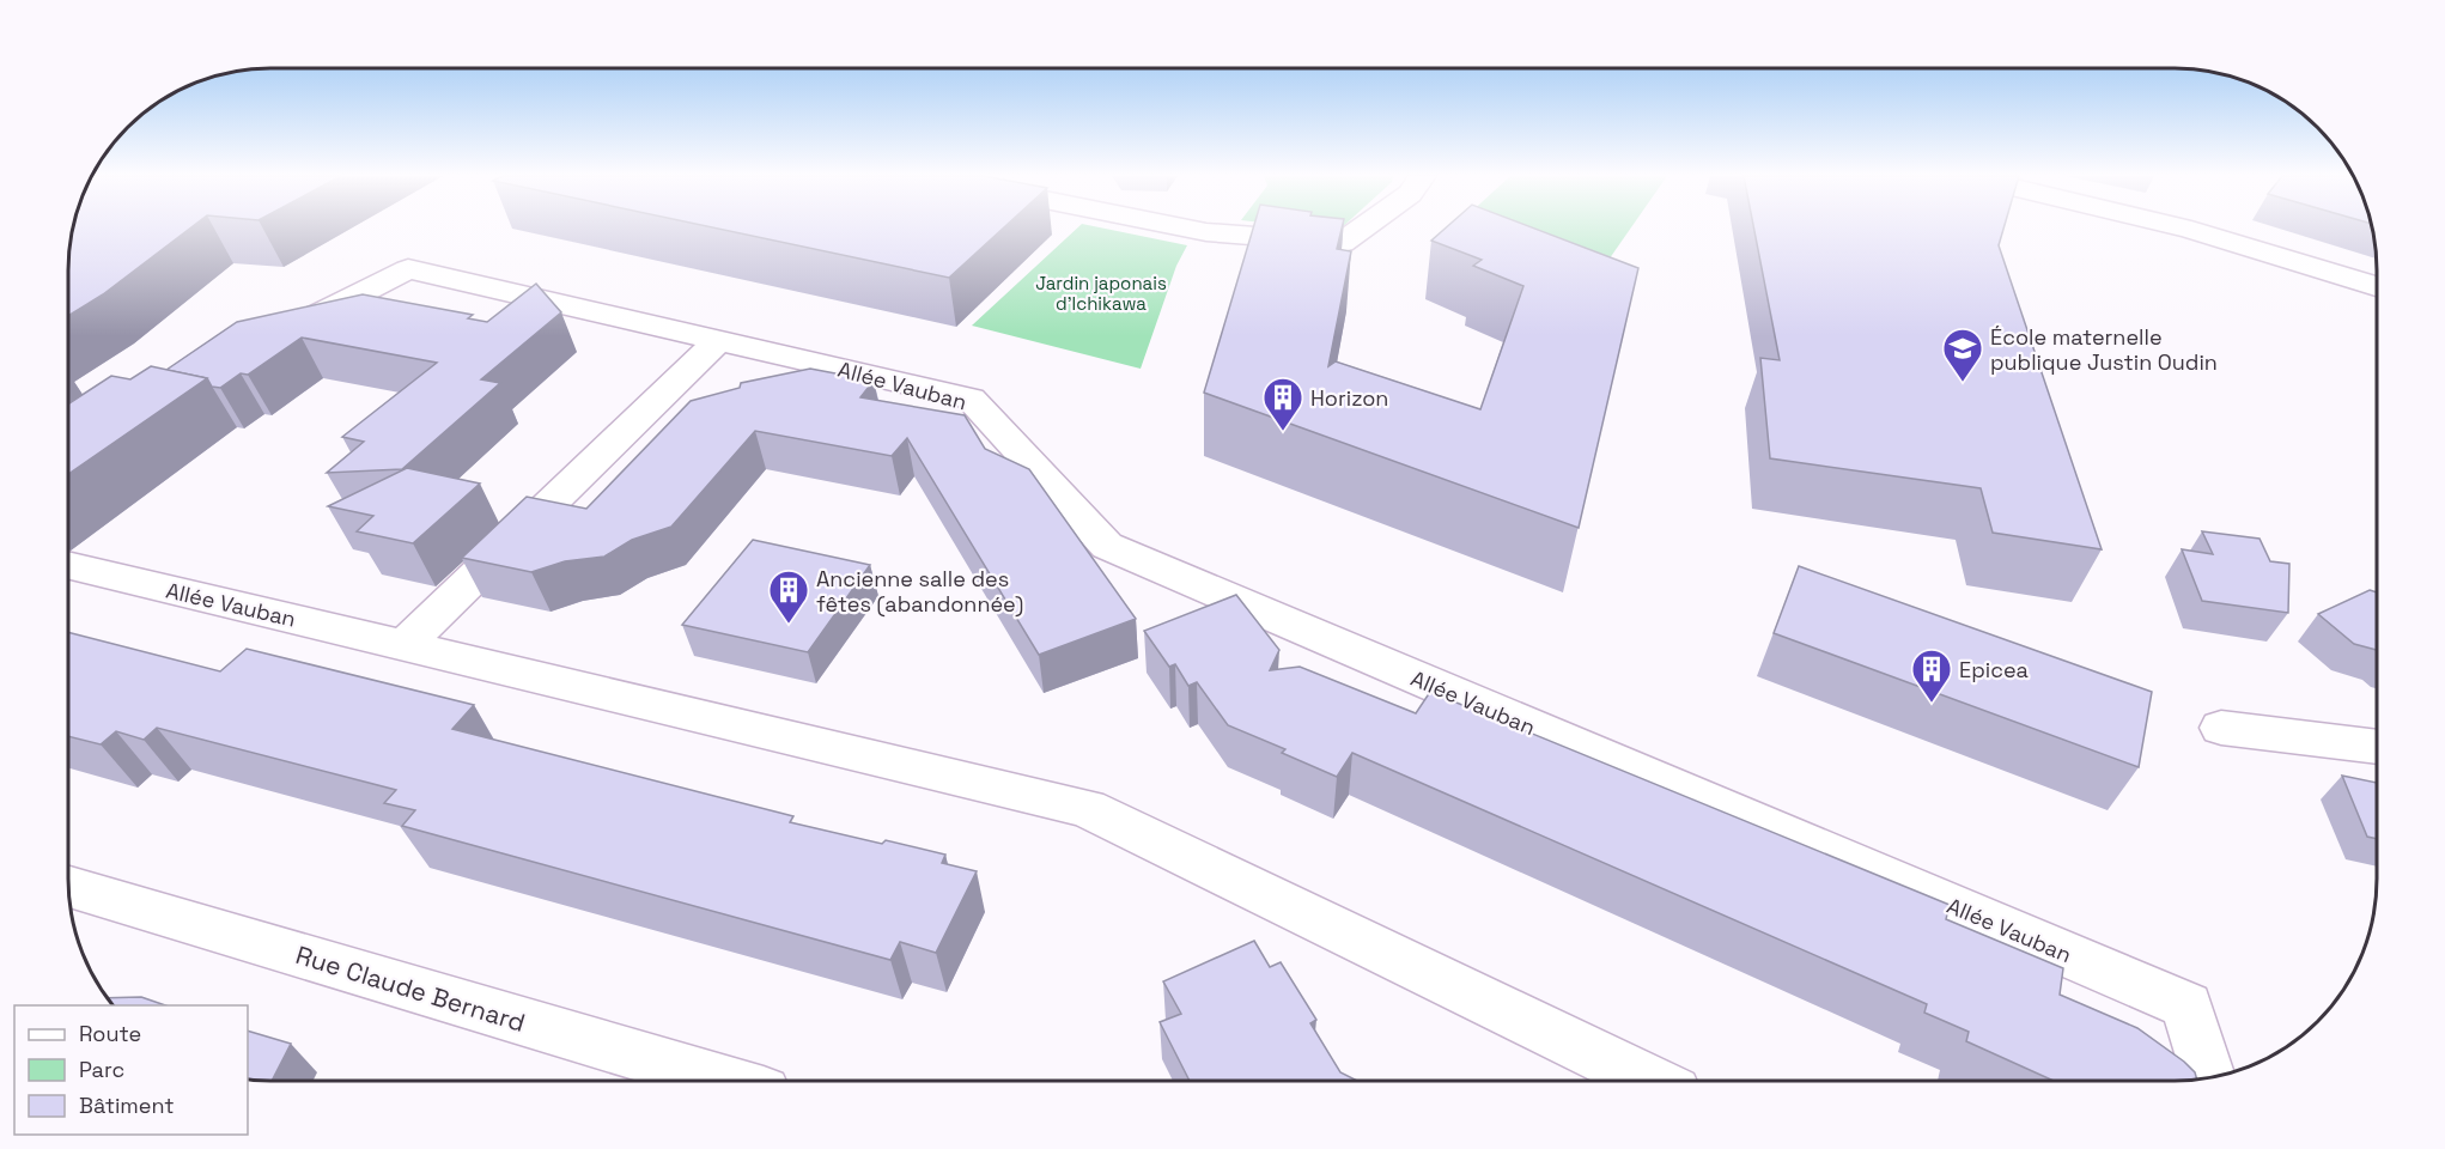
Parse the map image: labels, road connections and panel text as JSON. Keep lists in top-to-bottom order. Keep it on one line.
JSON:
{"streets":{"street":["Allée Vauban","Rue Claude Bernard"]},"parks":["Jardin japonais d'Ichikawa"],"places":{"school or university":["École maternelle publique Justin Oudin"],"building":["Horizon","Ancienne salle des fêtes (abandonnée)","Epicea"]},"legend":["Route","Parc","Bâtiment"]}
